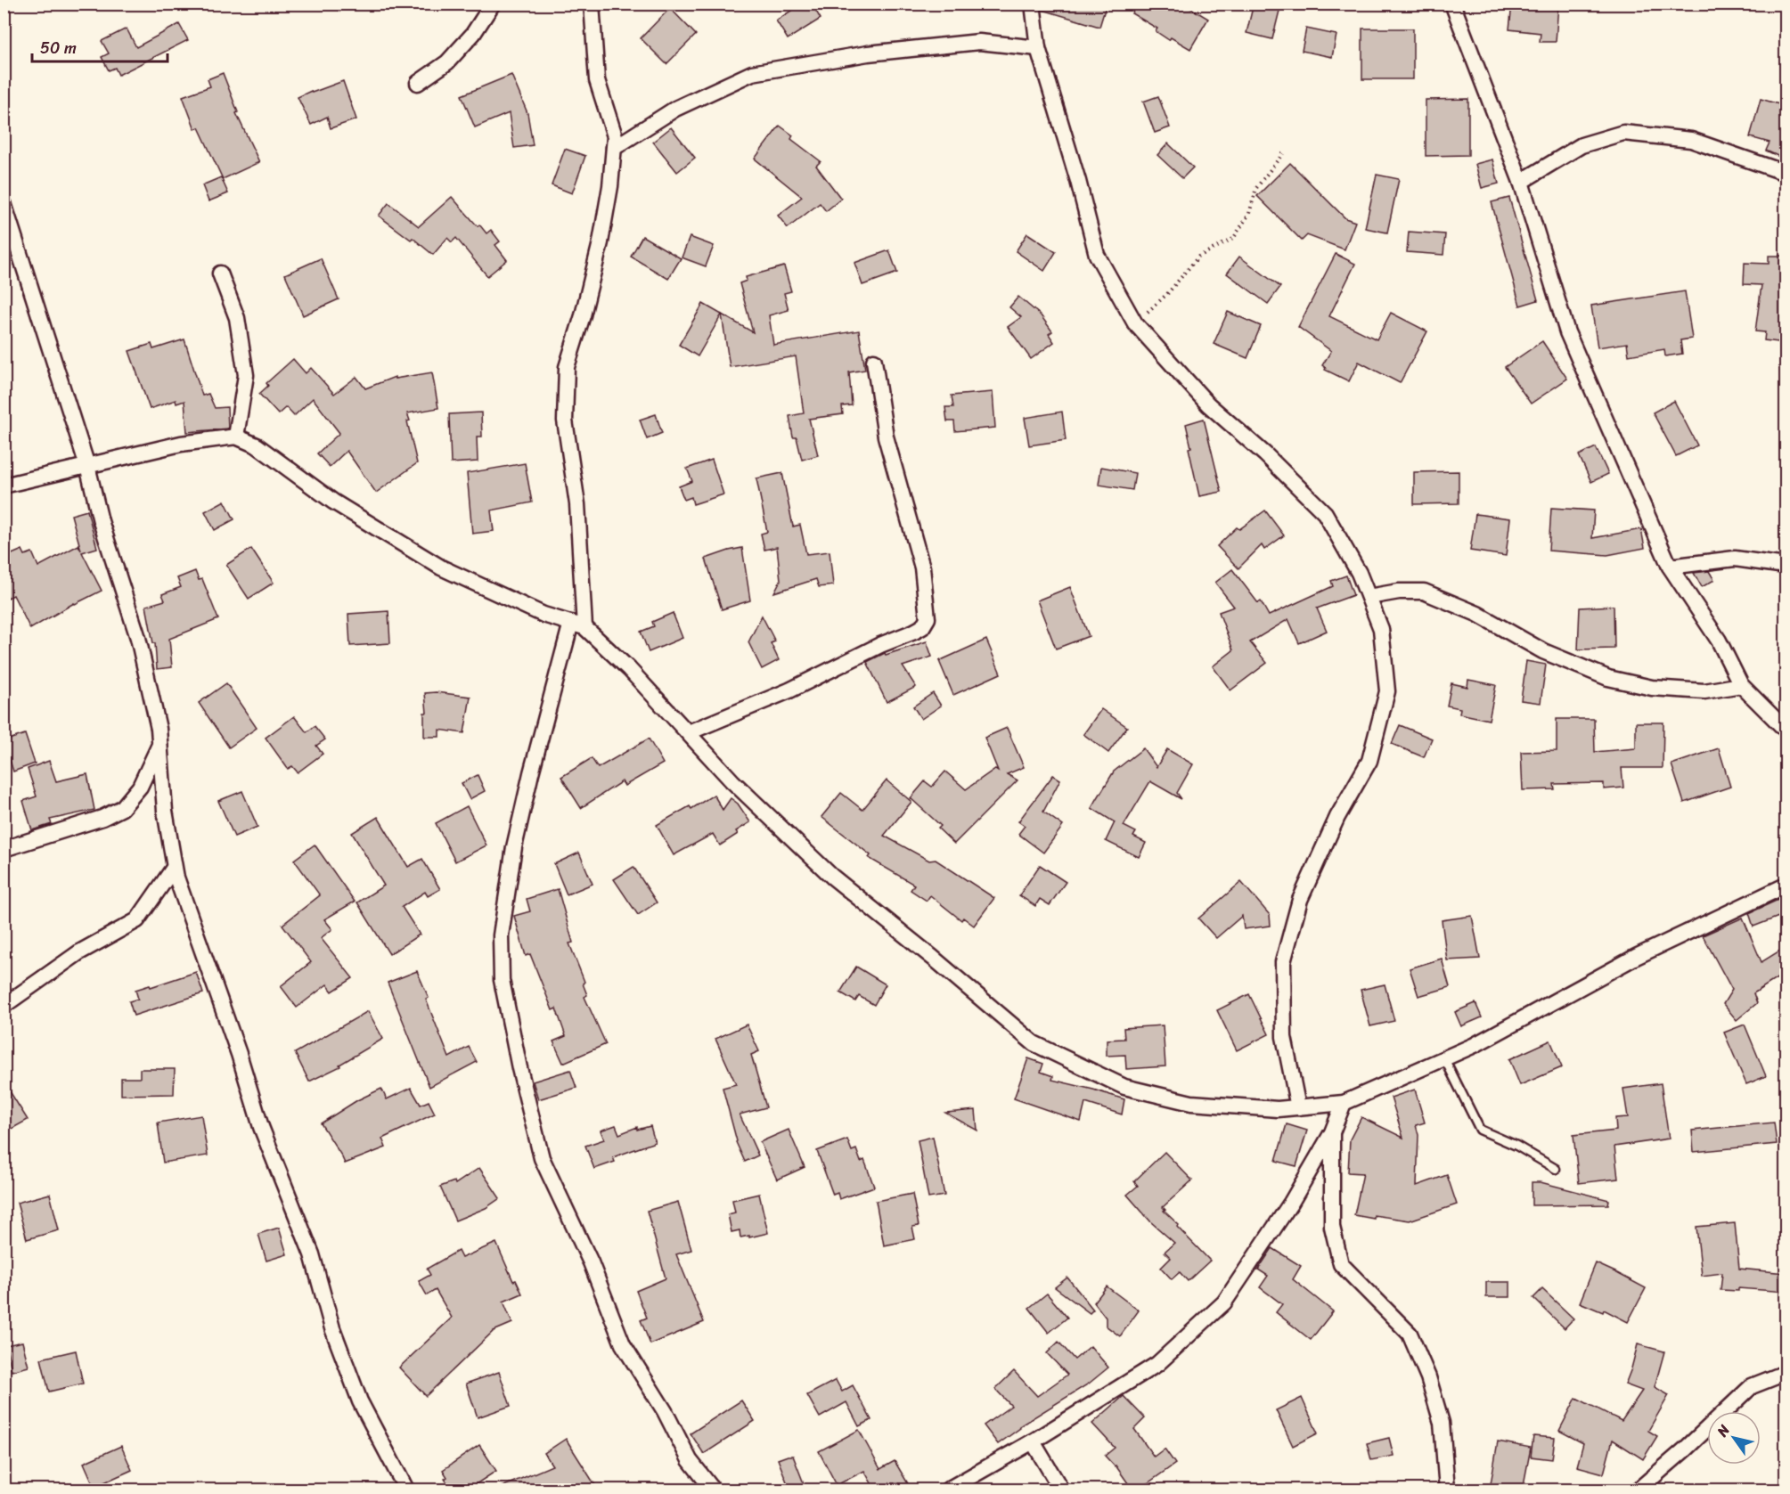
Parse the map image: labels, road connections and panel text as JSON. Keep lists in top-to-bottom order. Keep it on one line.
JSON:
{"scale_bar":"50 m","north":"top left"}
